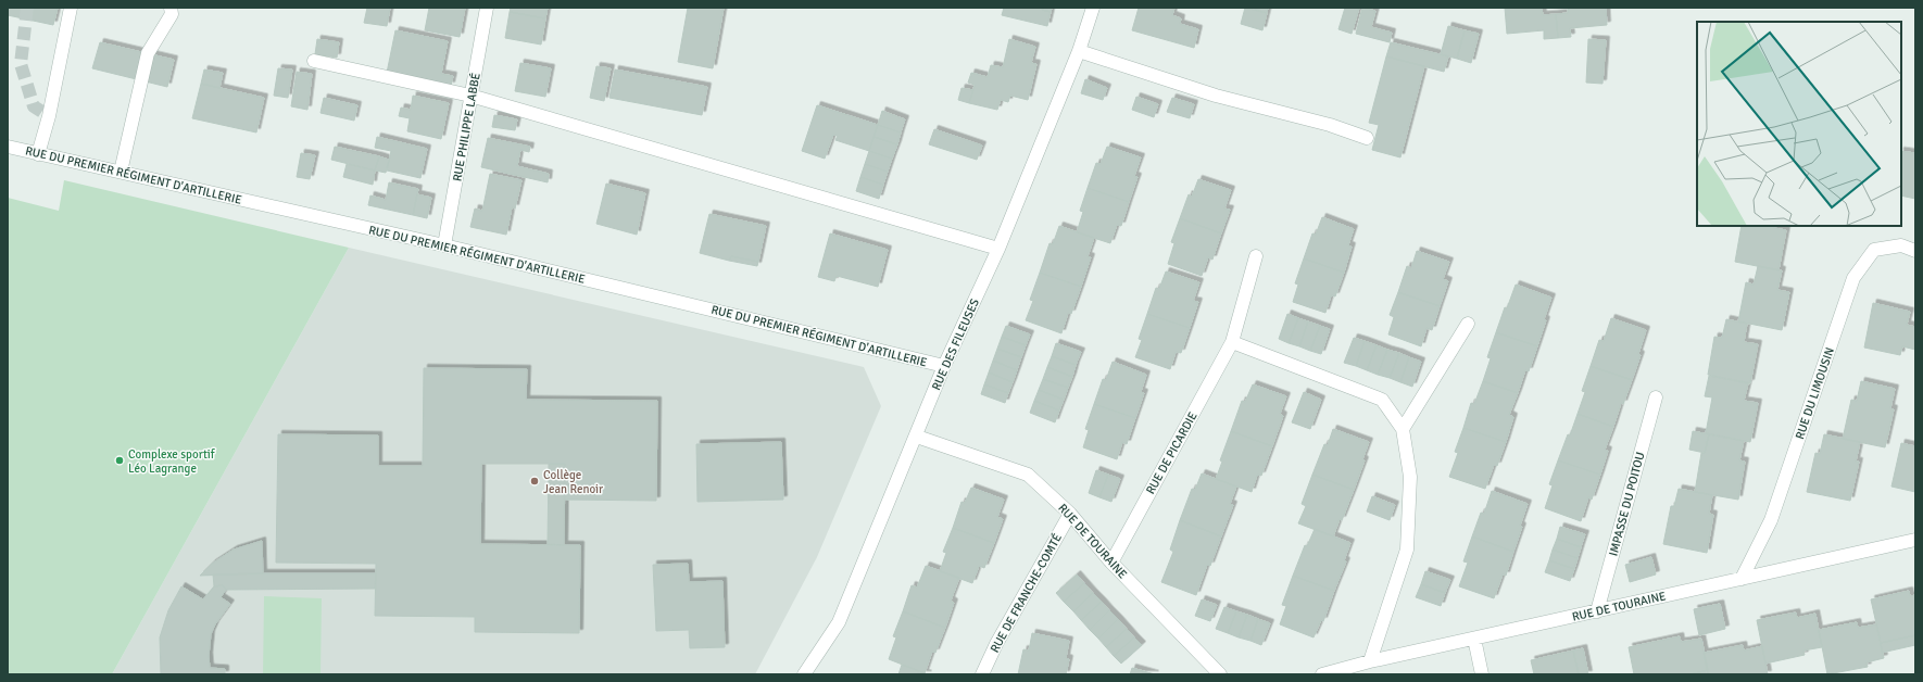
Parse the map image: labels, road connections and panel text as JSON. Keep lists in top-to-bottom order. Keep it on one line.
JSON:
{"streets":{"street":["RUE PHILIPPE LABBÉ","RUE DU PREMIER RÉGIMENT D'ARTILLERIE","RUE DES FILEUSES","RUE DU LIMOUSIN","RUE DE PICARDIE","IMPASSE DU POITOU","RUE DE TOURAINE","RUE DE FRANCHE-COMTÉ"]},"crossings":[["RUE PHILIPPE LABBÉ","RUE DU PREMIER RÉGIMENT D'ARTILLERIE"],["RUE DU PREMIER RÉGIMENT D'ARTILLERIE","RUE DES FILEUSES"],["RUE DES FILEUSES","RUE DE TOURAINE"],["RUE DU LIMOUSIN","RUE DE TOURAINE"],["RUE DE PICARDIE","RUE DE TOURAINE"],["IMPASSE DU POITOU","RUE DE TOURAINE"],["RUE DE TOURAINE","RUE DE FRANCHE-COMTÉ"]],"places":["Complexe sportif Léo Lagrange","Collège Jean Renoir"]}
